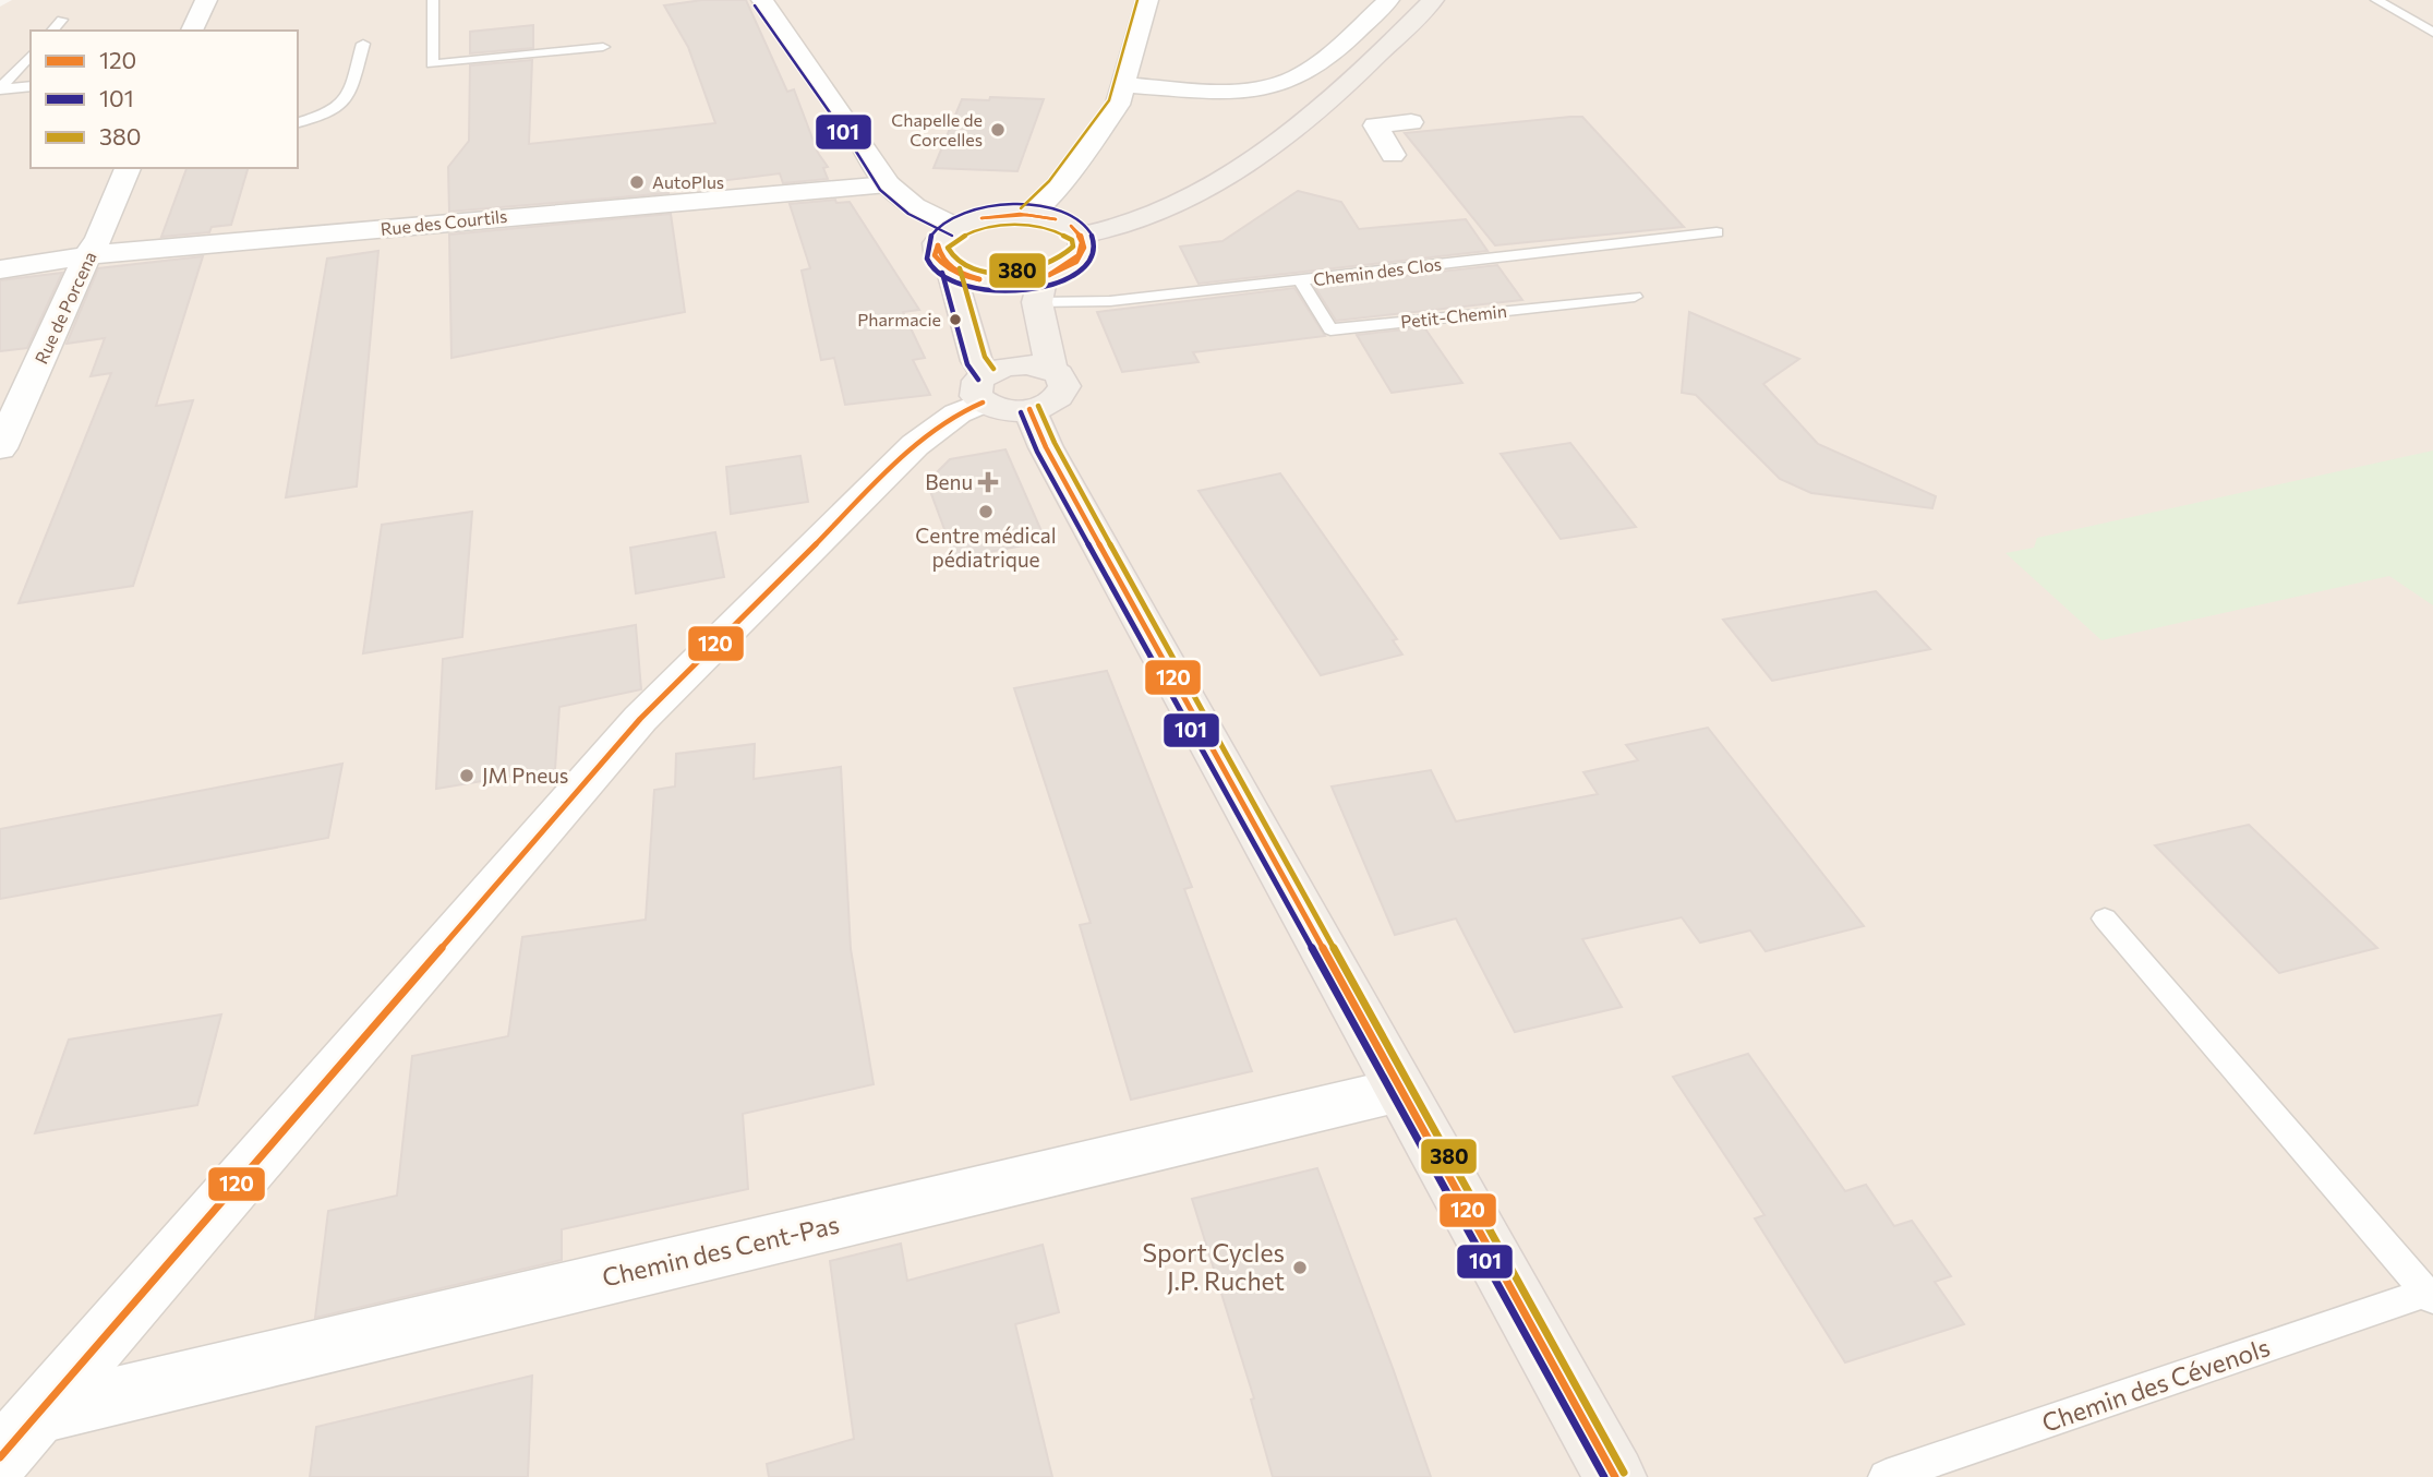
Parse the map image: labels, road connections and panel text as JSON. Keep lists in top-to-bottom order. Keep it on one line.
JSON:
{"streets":{"street":["Rue des Courtils","Rue de Porcena","Chemin des Cent-Pas"],"lane":["Chemin des Clos","Petit-Chemin","Chemin des Cévenols"]},"crossings":[["Rue des Courtils","Rue de Porcena"],["Chemin des Clos","Petit-Chemin"]],"places":{"other":["Chapelle de Corcelles","AutoPlus","Pharmacie","Centre médical pédiatrique","JM Pneus","Sport Cycles J.P. Ruchet"],"health":["Benu"]},"lines":["transit line 380","transit line 101","transit line 120"],"legend":["120","101","380"]}
